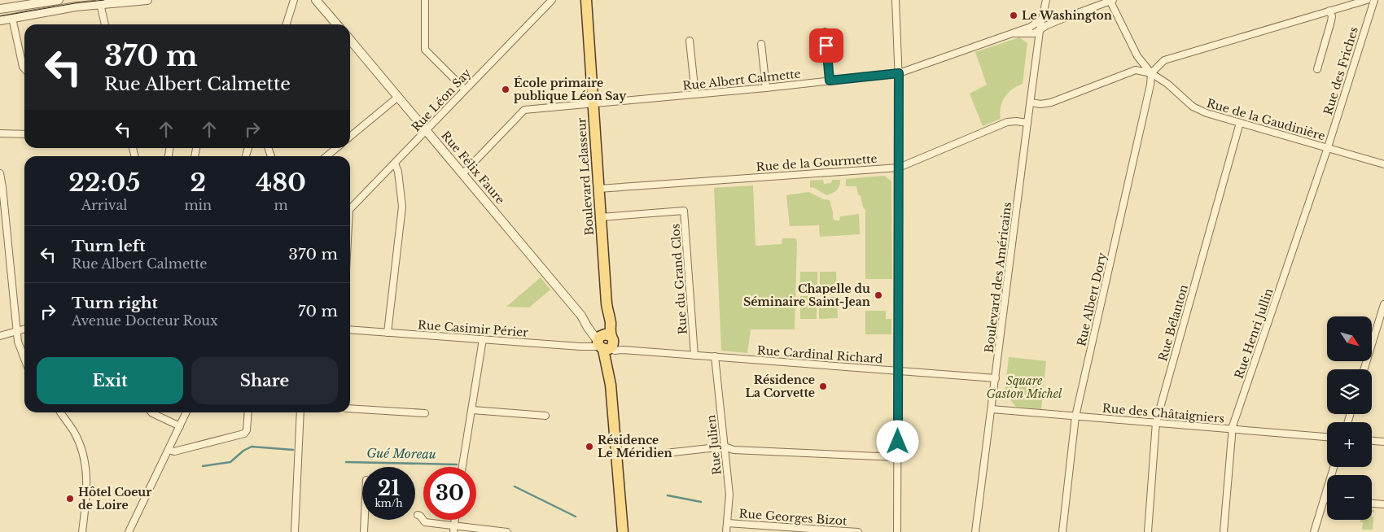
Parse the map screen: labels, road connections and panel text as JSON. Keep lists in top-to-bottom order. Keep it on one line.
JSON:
{"streets":{"main road":["Boulevard Lelasseur"],"street":["Rue des Friches","Rue Albert Calmette","Rue Léon Say","Rue de la Gaudinière","Rue de la Gourmette","Rue Félix Faure","Boulevard des Américains","Rue du Grand Clos","Rue Albert Dory","Rue Bélanton","Rue Casimir Périer","Rue Henri Jullin","Rue Cardinal Richard","Rue des Châtaigniers","Rue Julien","Rue Georges Bizot"]},"crossings":[["Rue des Friches","Rue de la Gaudinière"],["Rue des Friches","Rue Henri Jullin"],["Rue Albert Calmette","Rue de la Gaudinière"],["Rue Albert Calmette","Rue Félix Faure"],["Rue Albert Calmette","Boulevard Lelasseur"],["Rue Albert Calmette","Boulevard des Américains"],["Rue Léon Say","Rue Félix Faure"],["Rue de la Gaudinière","Rue Albert Dory"],["Rue de la Gaudinière","Rue Bélanton"],["Rue de la Gaudinière","Rue Henri Jullin"],["Rue de la Gourmette","Boulevard Lelasseur"],["Rue de la Gourmette","Boulevard des Américains"],["Rue Félix Faure","Boulevard Lelasseur"],["Rue Félix Faure","Rue Casimir Périer"],["Boulevard Lelasseur","Rue du Grand Clos"],["Boulevard Lelasseur","Rue Casimir Périer"],["Boulevard des Américains","Rue Cardinal Richard"],["Boulevard des Américains","Rue des Châtaigniers"],["Rue du Grand Clos","Rue Casimir Périer"],["Rue du Grand Clos","Rue Cardinal Richard"],["Rue Albert Dory","Rue des Châtaigniers"],["Rue Bélanton","Rue des Châtaigniers"],["Rue Casimir Périer","Rue Cardinal Richard"],["Rue Henri Jullin","Rue des Châtaigniers"],["Rue Cardinal Richard","Rue Julien"],["Rue Julien","Rue Georges Bizot"]],"water":["Gué Moreau"],"parks":["Square Gaston Michel"],"places":["Le Washington","École primaire publique Léon Say","Chapelle du Séminaire Saint-Jean","Résidence La Corvette","Résidence Le Méridien","Hôtel Coeur de Loire"],"north":"bottom right","page":{"turn":["370 m","Rue Albert Calmette"],"eta":["22:05","Arrival","2","min","480","m"],"list":[{"name":"Turn left","note":"Rue Albert Calmette","value":"370 m"},{"name":"Turn right","note":"Avenue Docteur Roux","value":"70 m"}],"map_buttons":["+","−"],"buttons":["Exit","Share"],"speed":"21 km/h","limit":"30"}}
